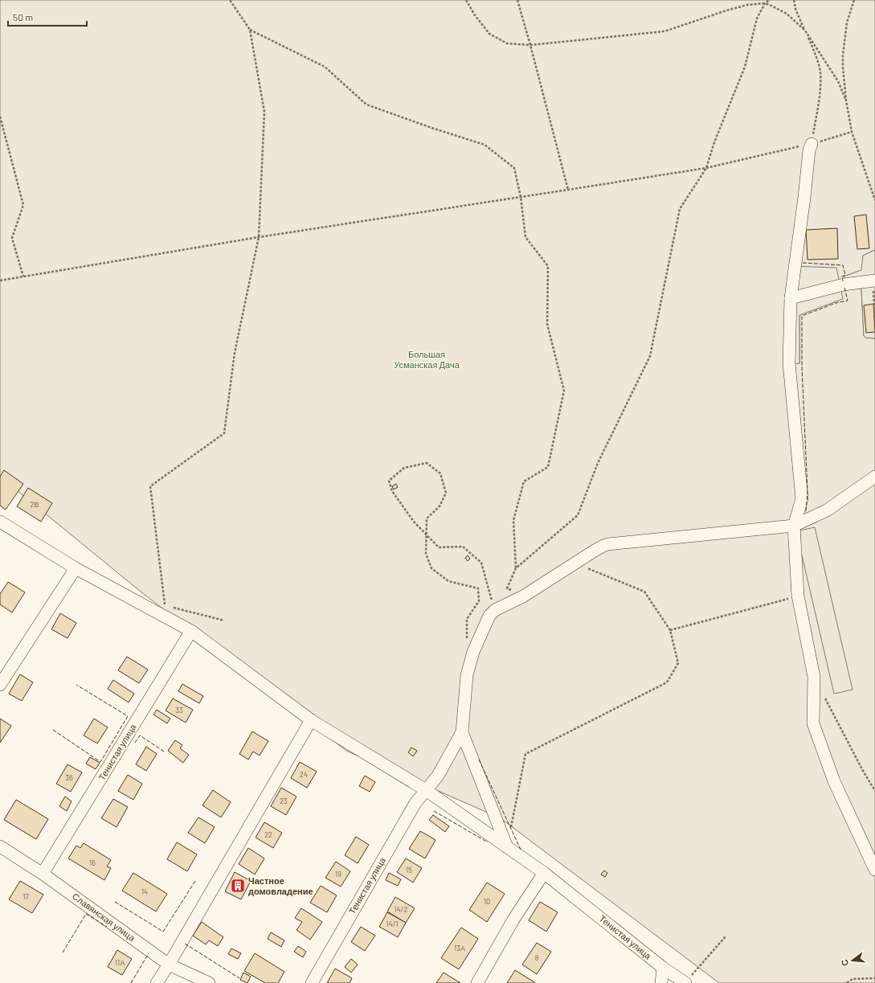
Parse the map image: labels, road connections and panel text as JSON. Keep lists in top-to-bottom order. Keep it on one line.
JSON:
{"streets":{"street":["Тенистая улица","Славянская улица"]},"crossings":[["Тенистая улица","Славянская улица"]],"parks":["Большая Усманская Дача"],"places":{"building":["Частное домовладение"]},"house_numbers":["2В","33","24","36","23","22","16","15","19","14","17","10","14/2","14/1","13А","8","11А"],"scale_bar":"50 m","north":"left"}
